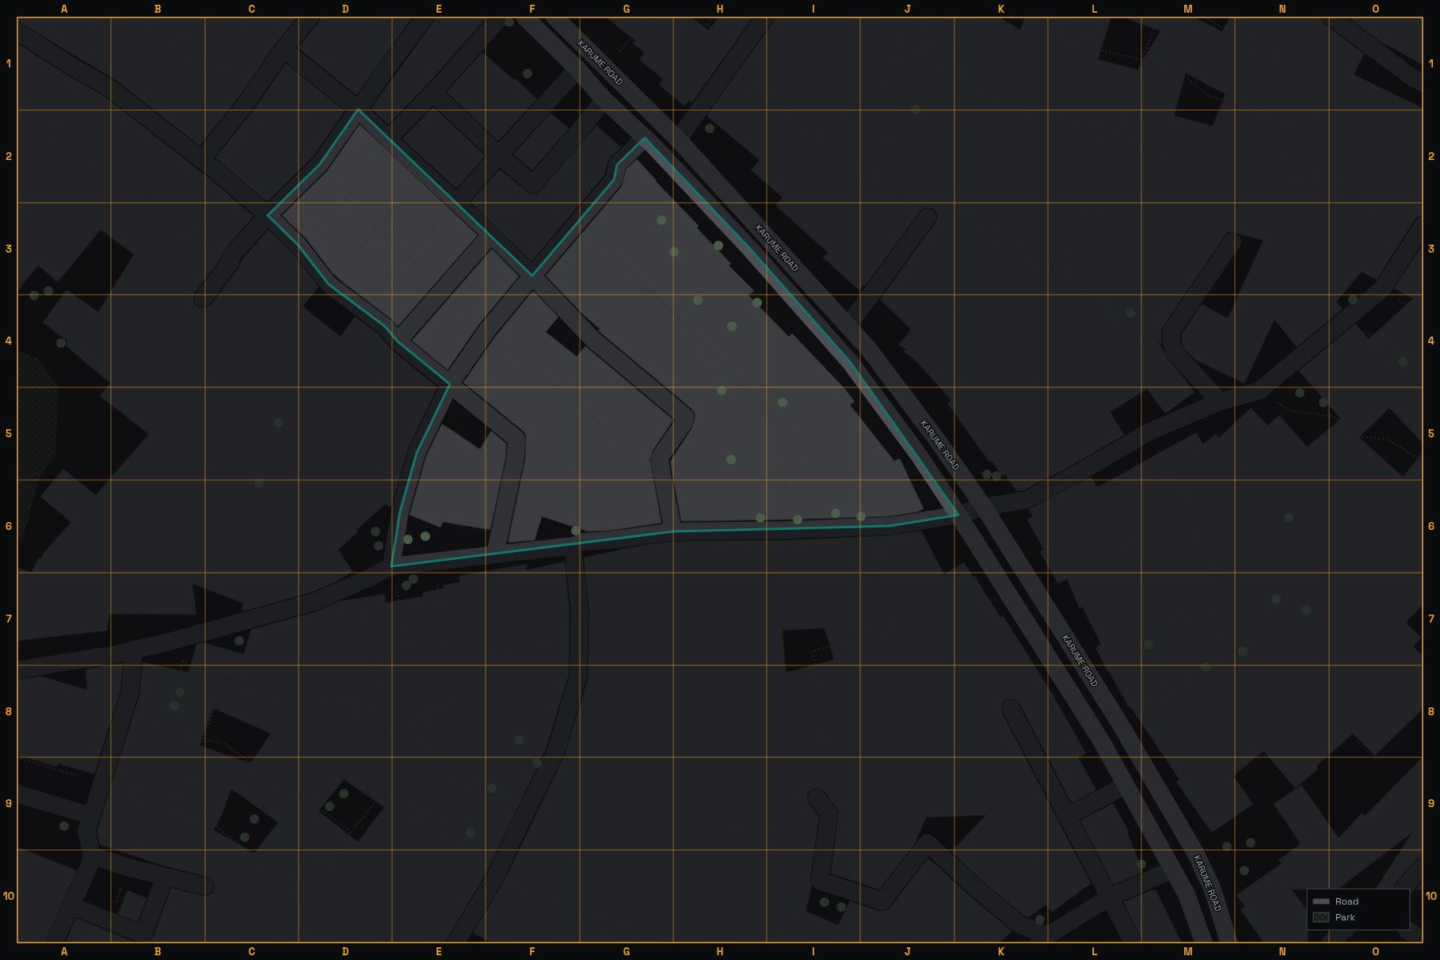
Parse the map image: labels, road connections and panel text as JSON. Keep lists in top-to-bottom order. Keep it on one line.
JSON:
{"streets":{"main road":["KARUME ROAD"]},"legend":["Road","Park"],"grid":{"columns":["A","B","C","D","E","F","G","H","I","J","K","L","M","N","O"],"rows":["1","2","3","4","5","6","7","8","9","10"]}}
